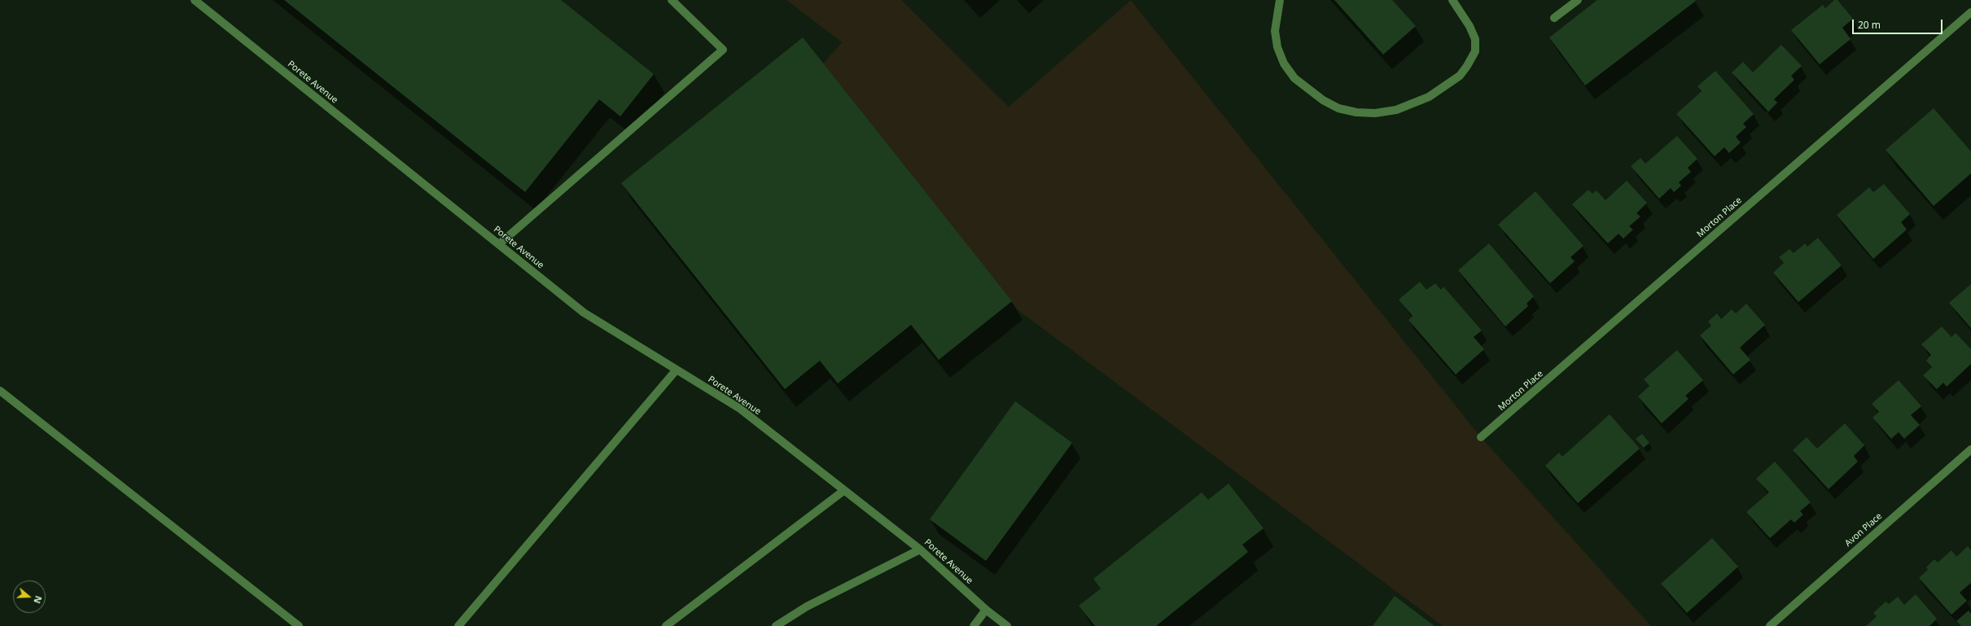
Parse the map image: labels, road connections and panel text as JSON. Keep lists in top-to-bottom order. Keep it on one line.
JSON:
{"streets":{"street":["Porete Avenue","Morton Place","Avon Place"]},"scale_bar":"20 m","north":"right"}
